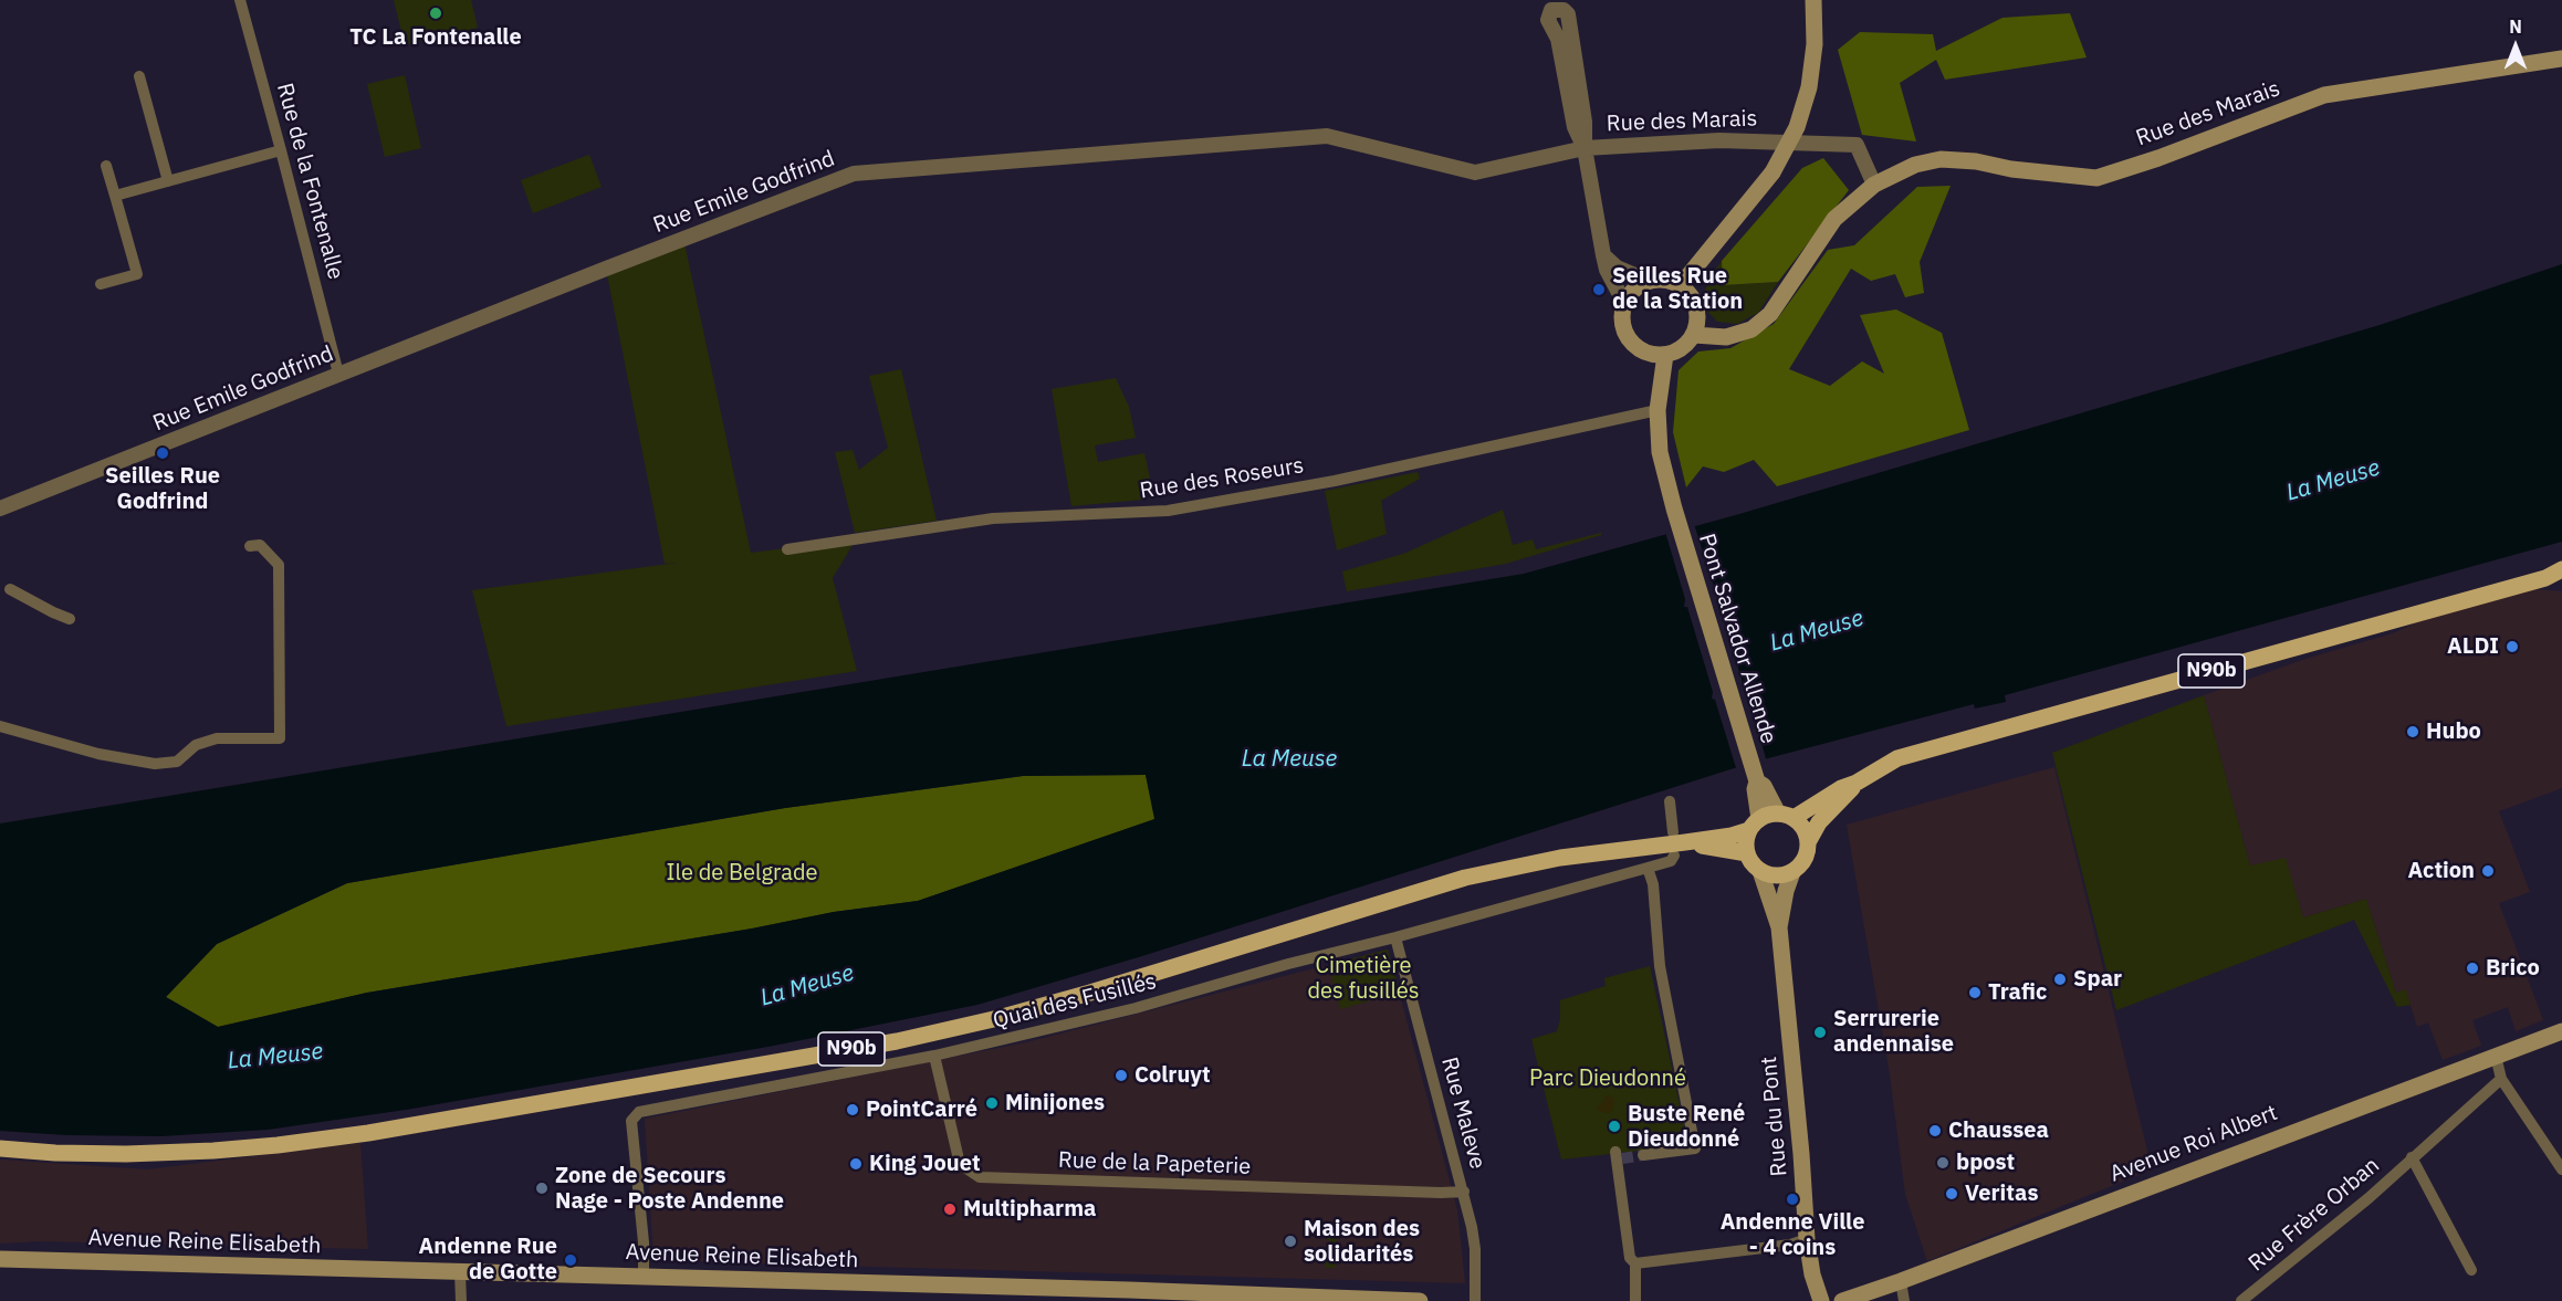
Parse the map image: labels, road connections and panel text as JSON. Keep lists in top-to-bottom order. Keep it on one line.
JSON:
{"streets":{"main road":["Rue des Marais","Pont Salvador Allende","N90b","Rue du Pont","Avenue Roi Albert","Avenue Reine Elisabeth"],"street":["Rue de la Fontenalle","Rue Emile Godfrind","Rue des Roseurs","Quai des Fusillés","Rue Maleve","Rue de la Papeterie","Rue Frère Orban"]},"crossings":[["Rue des Marais","Rue Emile Godfrind"],["Rue des Marais","Pont Salvador Allende"],["Rue de la Fontenalle","Rue Emile Godfrind"],["Rue des Roseurs","Pont Salvador Allende"],["N90b","Quai des Fusillés"],["N90b","Rue du Pont"],["Quai des Fusillés","Rue Maleve"],["Quai des Fusillés","Rue de la Papeterie"],["Quai des Fusillés","Avenue Reine Elisabeth"],["Rue Maleve","Rue de la Papeterie"]],"water":["La Meuse"],"parks":["Ile de Belgrade","Cimetière des fusillés","Parc Dieudonné"],"places":["TC La Fontenalle","Seilles Rue de la Station","Seilles Rue Godfrind","ALDI","Hubo","Action","Brico","Spar","Trafic","Serrurerie andennaise","Colruyt","Minijones","PointCarré","Buste René Dieudonné","Chaussea","bpost","King Jouet","Zone de Secours Nage - Poste Andenne","Veritas","Andenne Ville - 4 coins","Multipharma","Maison des solidarités","Andenne Rue de Gotte"],"north":"top"}
